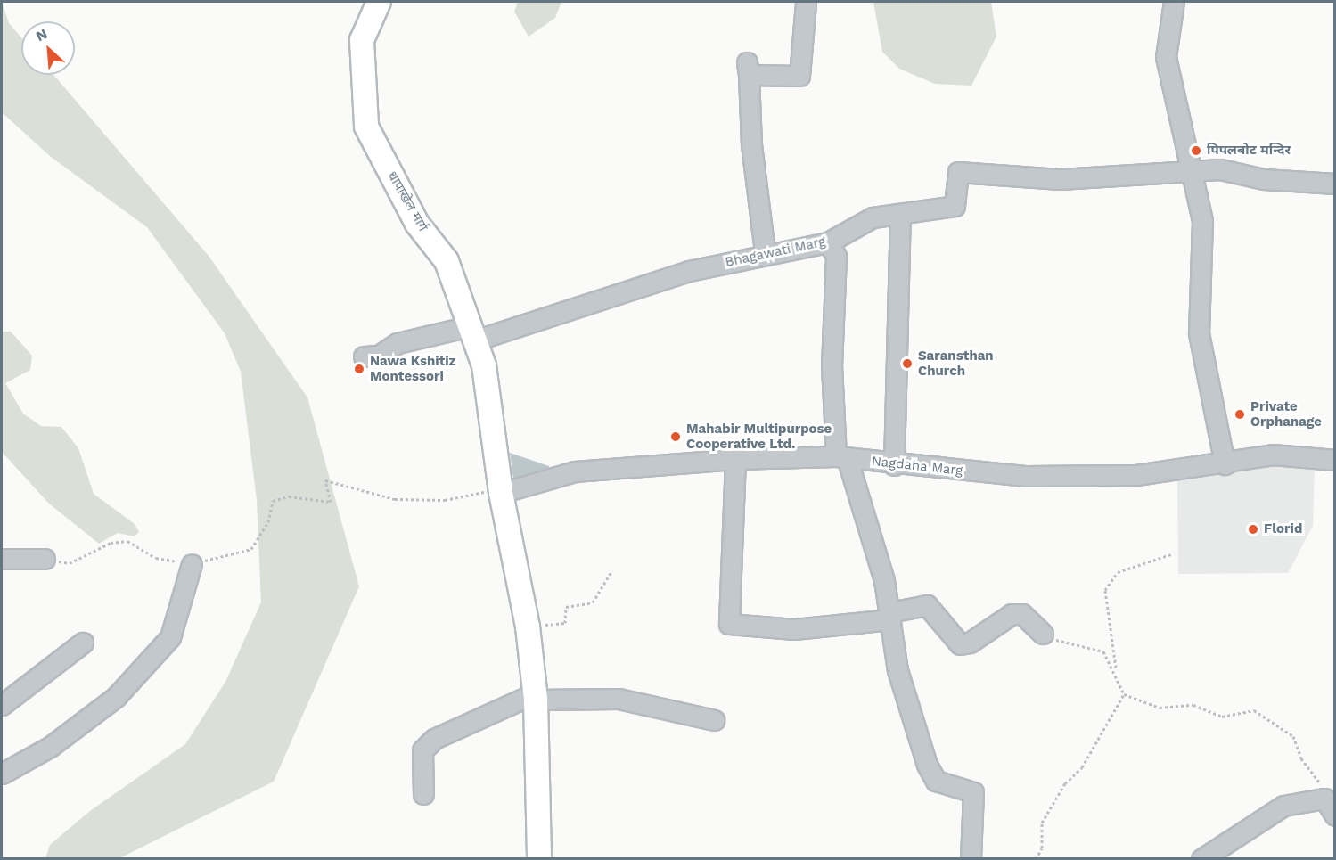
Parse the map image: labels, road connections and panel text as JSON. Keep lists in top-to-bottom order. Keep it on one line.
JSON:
{"streets":{"main road":["धापाखेल मार्ग"],"street":["Bhagawati Marg","Nagdaha Marg"]},"crossings":[["धापाखेल मार्ग","Bhagawati Marg"],["धापाखेल मार्ग","Nagdaha Marg"]],"places":["पिपलबोट मन्दिर","Saransthan Church","Nawa Kshitiz Montessori","Private Orphanage","Mahabir Multipurpose Cooperative Ltd.","Florid"],"north":"top left"}
